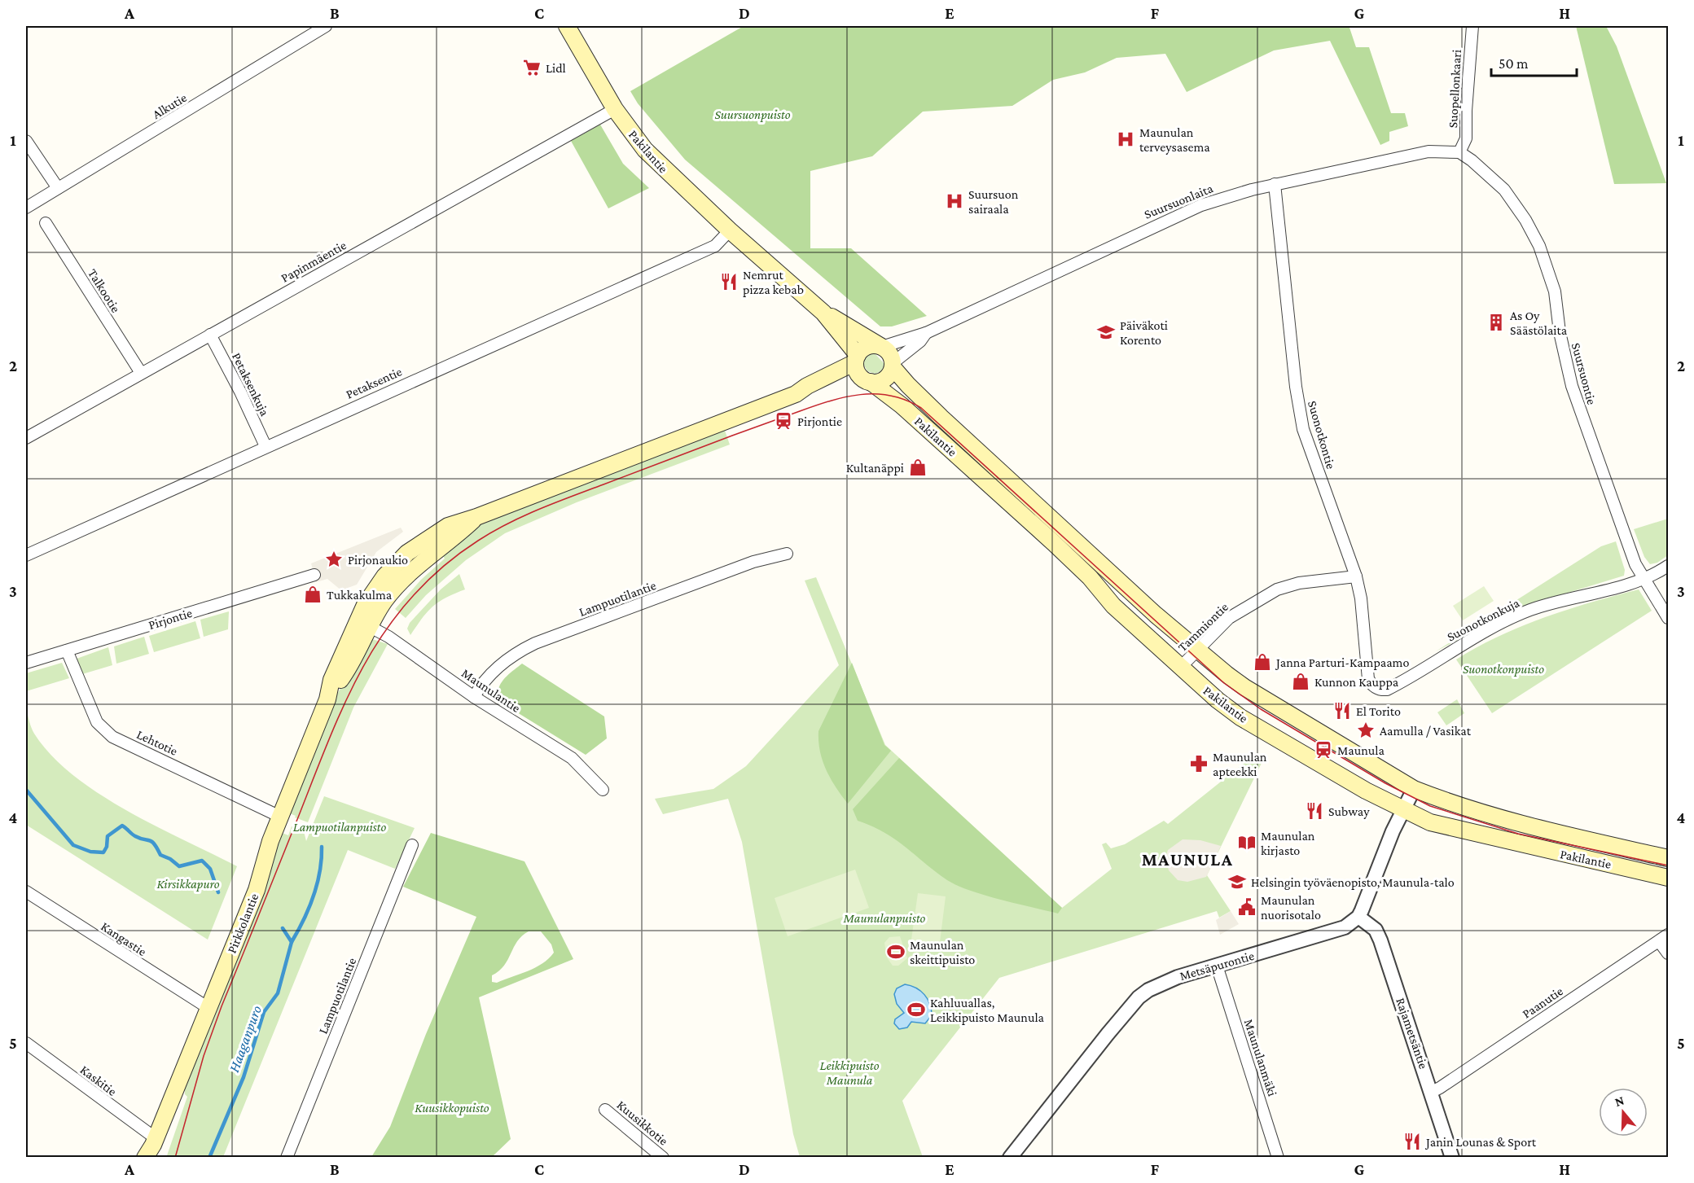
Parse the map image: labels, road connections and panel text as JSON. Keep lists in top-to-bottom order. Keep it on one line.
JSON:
{"streets":{"main road":["Pakilantie","Pirkkolantie"],"street":["Suopellonkaari","Alkutie","Suursuonlaita","Papinmäentie","Talkootie","Suursuontie","Petaksentie","Petaksenkuja","Suonotkontie","Lampuotilantie","Pirjontie","Suonotkonkuja","Tammiontie","Maunulantie","Lehtotie","Kangastie","Metsäpurontie","Paanutie","Rajametsäntie","Maunulanmäki","Kaskitie","Kuusikkotie"]},"crossings":[["Suopellonkaari","Suursuonlaita"],["Suopellonkaari","Suursuontie"],["Pakilantie","Suursuonlaita"],["Pakilantie","Papinmäentie"],["Pakilantie","Petaksentie"],["Pakilantie","Tammiontie"],["Suursuonlaita","Suursuontie"],["Suursuonlaita","Suonotkontie"],["Papinmäentie","Talkootie"],["Papinmäentie","Petaksenkuja"],["Suursuontie","Suonotkonkuja"],["Petaksentie","Petaksenkuja"],["Suonotkontie","Suonotkonkuja"],["Suonotkontie","Tammiontie"],["Lampuotilantie","Maunulantie"],["Pirjontie","Lehtotie"],["Maunulantie","Pirkkolantie"],["Lehtotie","Pirkkolantie"],["Pirkkolantie","Kangastie"],["Pirkkolantie","Kaskitie"],["Metsäpurontie","Rajametsäntie"],["Metsäpurontie","Maunulanmäki"],["Paanutie","Rajametsäntie"]],"districts":["MAUNULA"],"water":["Haaganpuro"],"parks":["Suursuonpuisto","Suonotkonpuisto","Lampuotilanpuisto","Kirsikkapuro","Maunulanpuisto","Leikkipuisto Maunula","Kuusikkopuisto"],"places":{"supermarket":["Lidl"],"hospital":["Maunulan terveysasema","Suursuon sairaala"],"restaurant":["Nemrut pizza kebab","El Torito","Subway","Janin Lounas & Sport"],"building":["As Oy Säästölaita"],"school or university":["Päiväkoti Korento","Helsingin työväenopisto, Maunula-talo"],"station":["Pirjontie","Maunula"],"shop":["Kultanäppi","Tukkakulma","Janna Parturi-Kampaamo","Kunnon Kauppa"],"place":["Pirjonaukio","Aamulla / Vasikat"],"pharmacy":["Maunulan apteekki"],"library":["Maunulan kirjasto"],"public building":["Maunulan nuorisotalo"],"sports":["Maunulan skeittipuisto","Kahluuallas, Leikkipuisto Maunula"]},"scale_bar":"50 m","north":"top","grid":{"columns":["A","B","C","D","E","F","G","H"],"rows":["1","2","3","4","5"]}}
